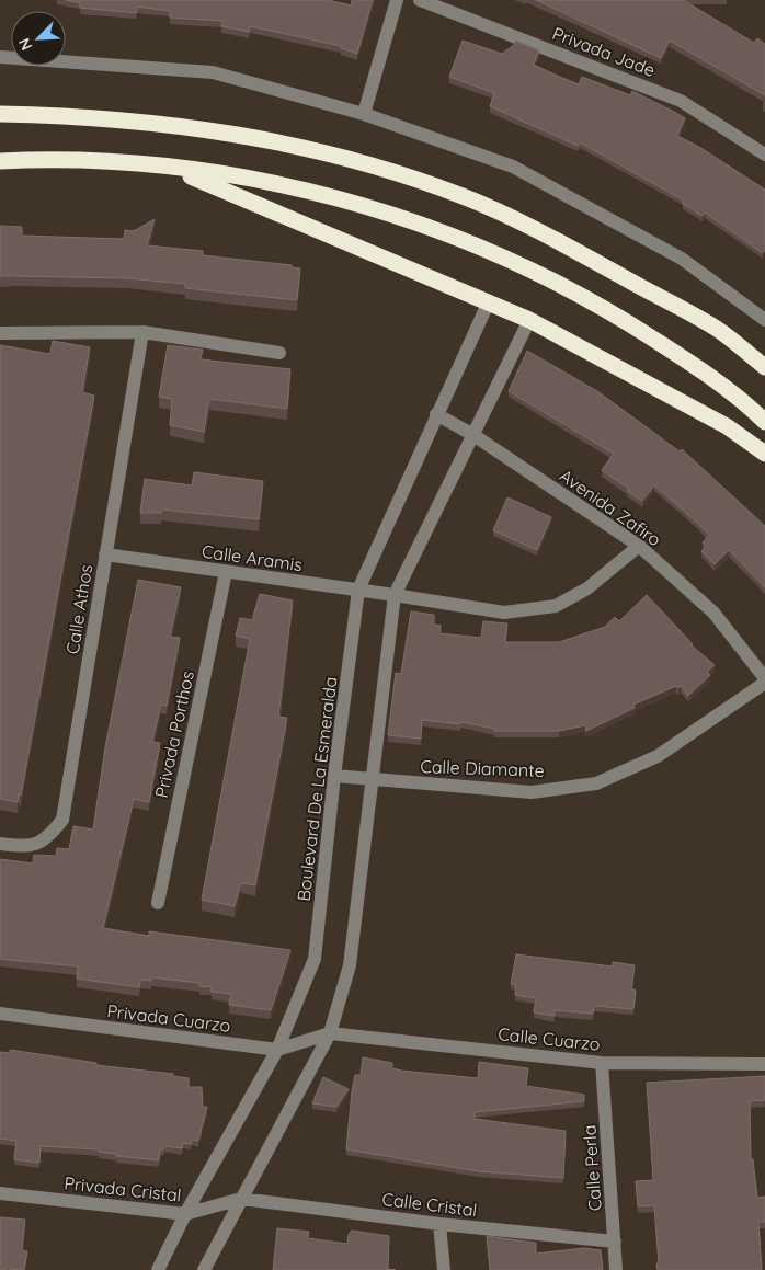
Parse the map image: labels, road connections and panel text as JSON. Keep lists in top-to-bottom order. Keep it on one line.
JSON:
{"streets":{"street":["Privada Jade","Avenida Zafiro","Calle Aramis","Calle Athos","Privada Porthos","Calle Diamante","Boulevard De La Esmeralda","Privada Cuarzo","Calle Cuarzo","Calle Perla","Privada Cristal","Calle Cristal"]},"crossings":[["Avenida Zafiro","Calle Aramis"],["Avenida Zafiro","Boulevard De La Esmeralda"],["Calle Aramis","Calle Athos"],["Calle Aramis","Privada Porthos"],["Calle Aramis","Boulevard De La Esmeralda"],["Calle Diamante","Boulevard De La Esmeralda"],["Boulevard De La Esmeralda","Privada Cuarzo"],["Boulevard De La Esmeralda","Privada Cristal"],["Privada Cuarzo","Calle Cuarzo"],["Calle Cuarzo","Calle Perla"],["Calle Perla","Calle Cristal"],["Privada Cristal","Calle Cristal"]],"north":"bottom left"}
